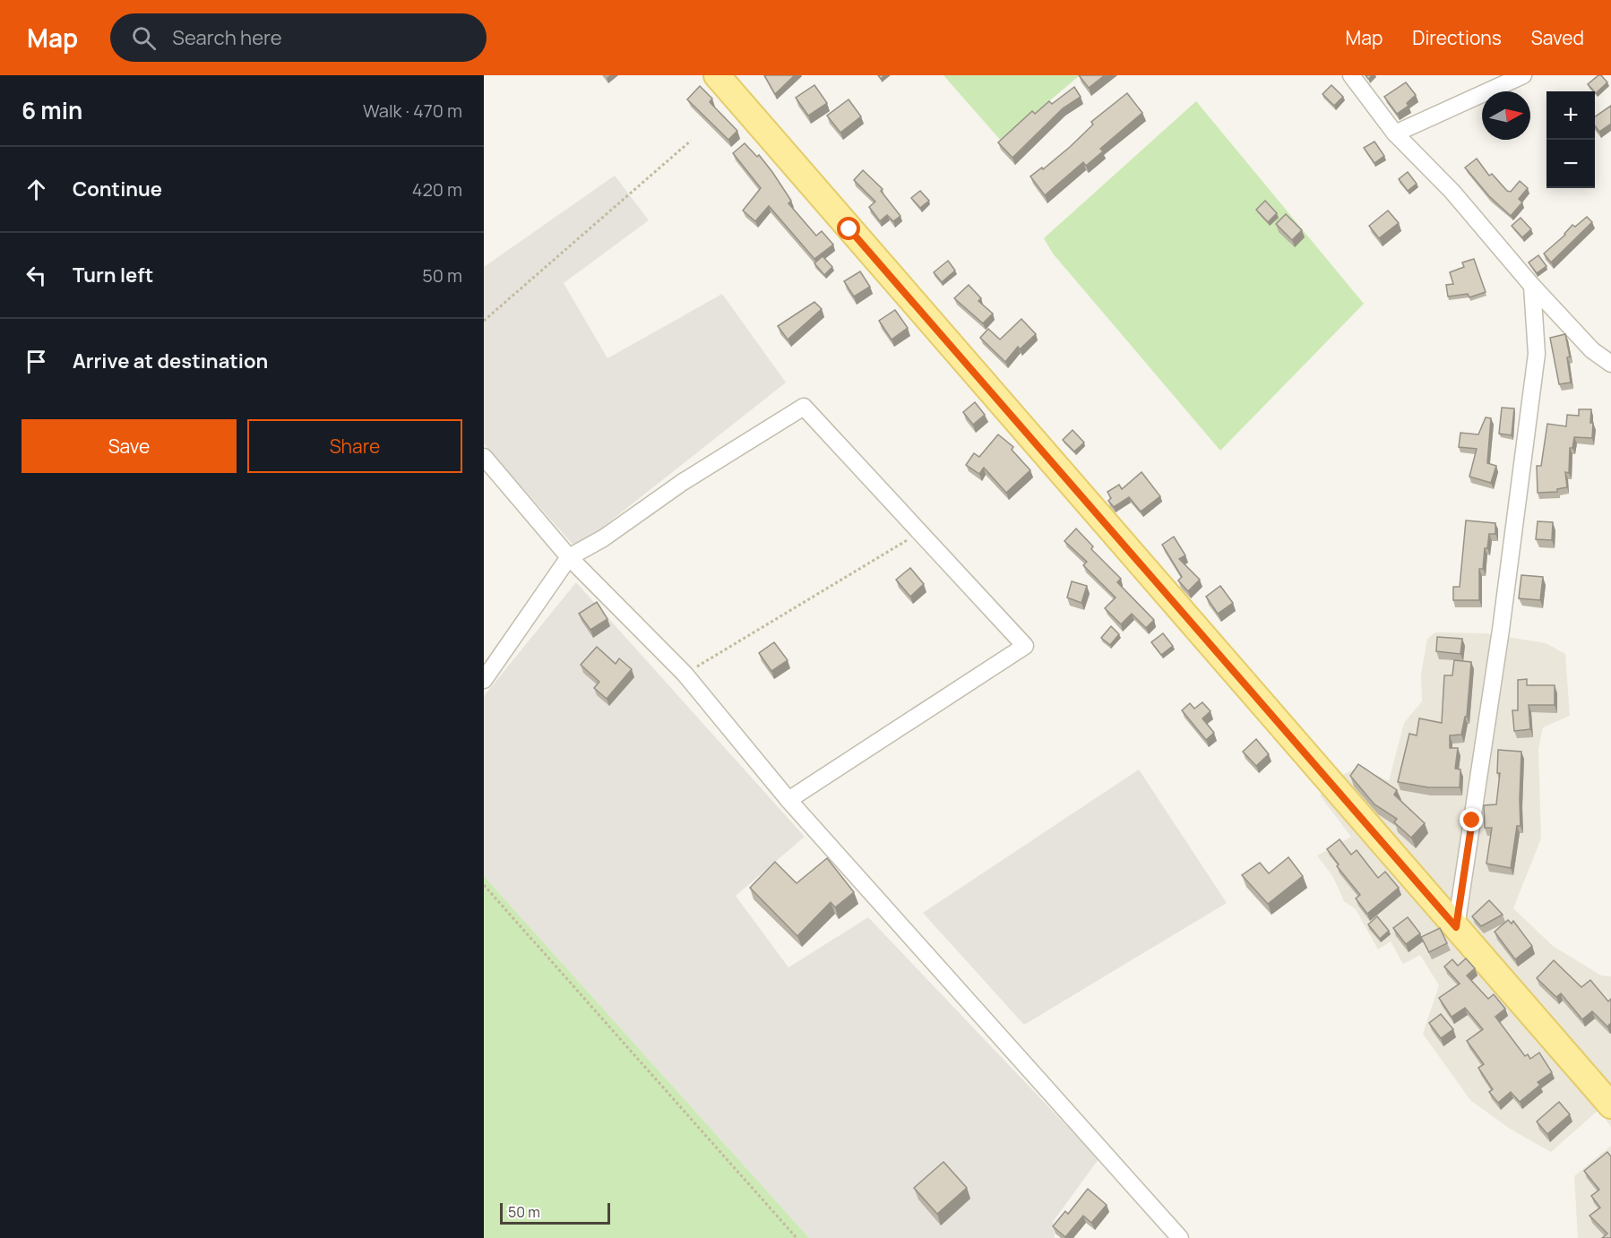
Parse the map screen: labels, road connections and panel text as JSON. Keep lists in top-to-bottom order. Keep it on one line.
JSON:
{"scale_bar":"50 m","north":"right","page":{"header":"Map","search":"Search here","nav":["Map","Directions","Saved"],"heading":["6 min","Walk · 470 m"],"map_buttons":["+","−"],"list":[["Continue","420 m"],["Turn left","50 m"],"Arrive at destination"],"buttons":["Save","Share"],"scale":"50 m"}}
